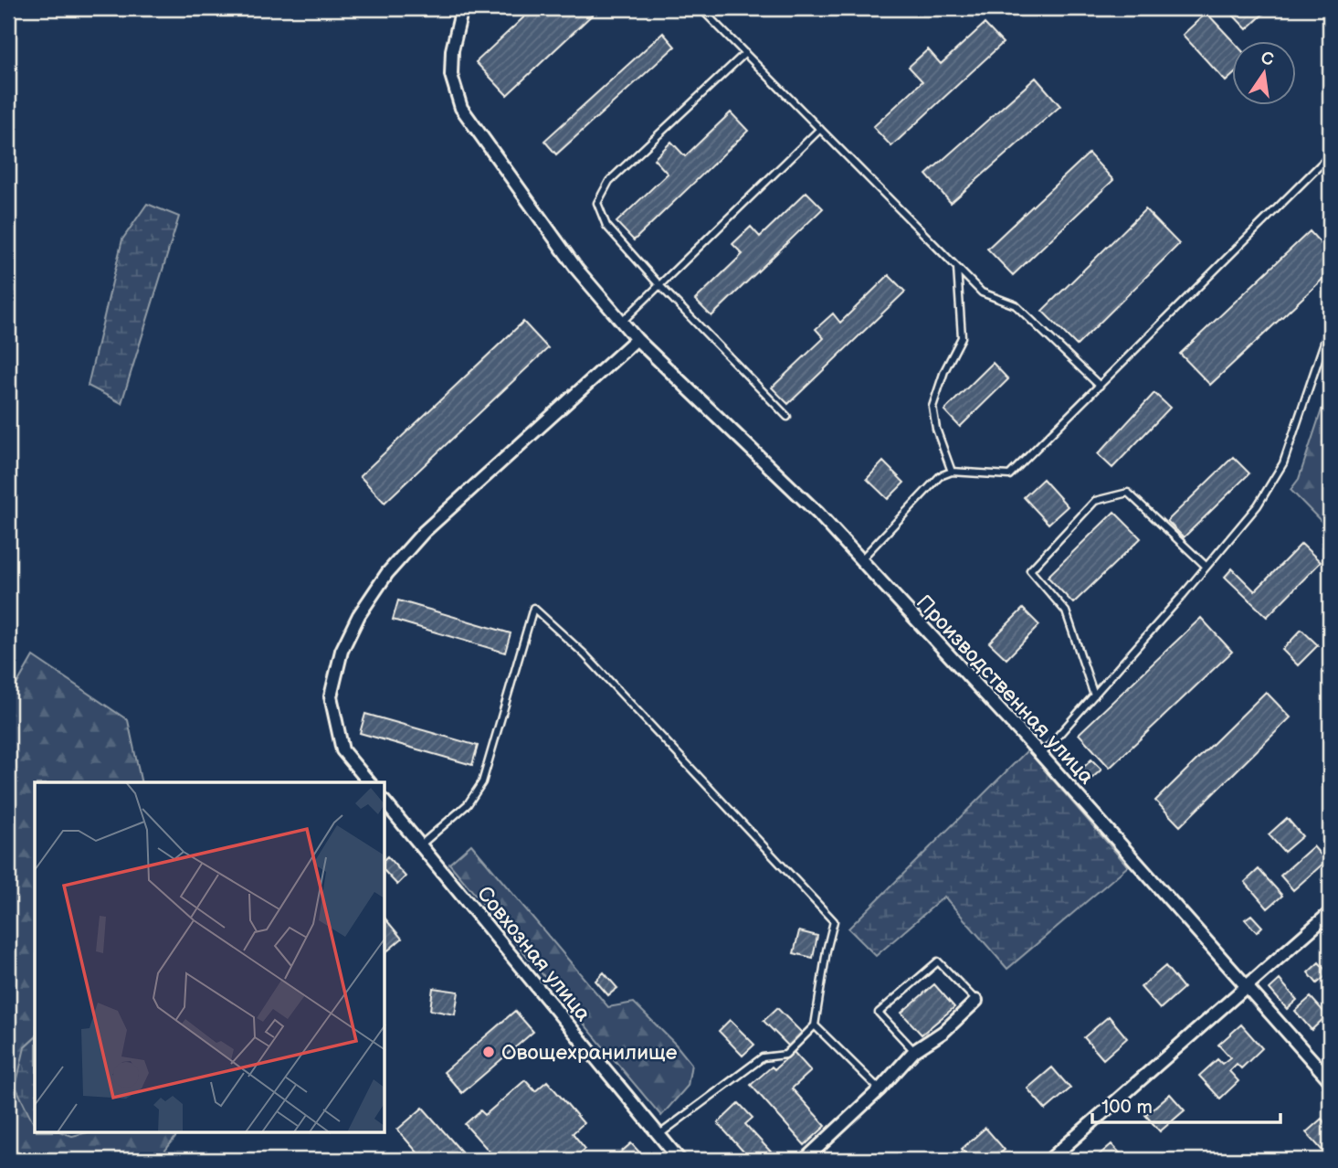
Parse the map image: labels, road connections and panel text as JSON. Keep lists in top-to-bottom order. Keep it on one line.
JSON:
{"streets":{"street":["Производственная улица","Совхозная улица"]},"places":["Овощехранилище"],"scale_bar":"100 m","north":"top"}
